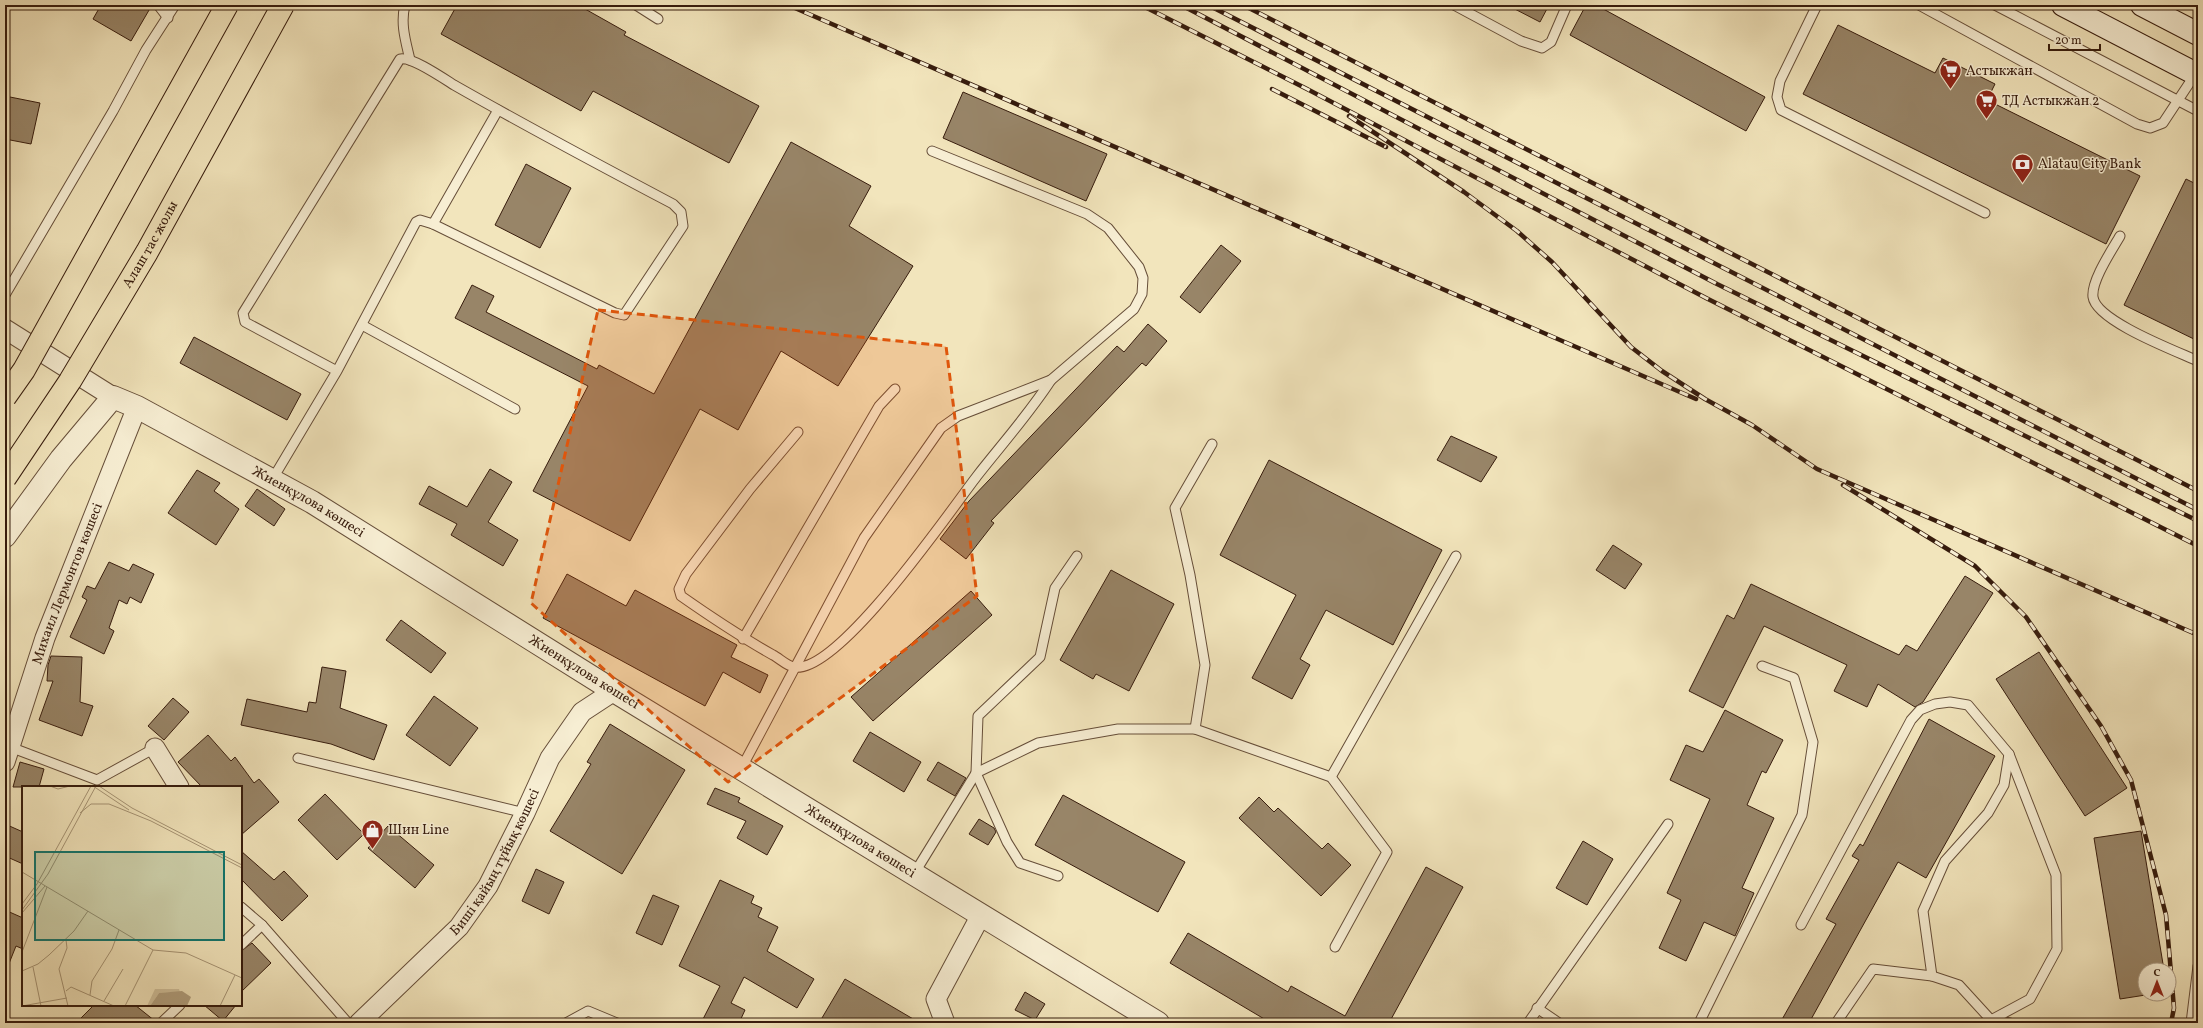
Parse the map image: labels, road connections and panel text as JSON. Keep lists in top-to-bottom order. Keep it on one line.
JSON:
{"streets":{"main road":["Алаш тас жолы"],"street":["Жиенқұлова көшесі","Михаил Лермонтов көшесі","Биші қайың тұйық көшесі"]},"crossings":[["Жиенқұлова көшесі","Михаил Лермонтов көшесі"],["Жиенқұлова көшесі","Биші қайың тұйық көшесі"]],"places":{"supermarket":["Астыкжан","ТД Астыкжан 2"],"bank":["Alatau City Bank"],"shop":["Шин Line"]},"scale_bar":"20 m","north":"top"}
